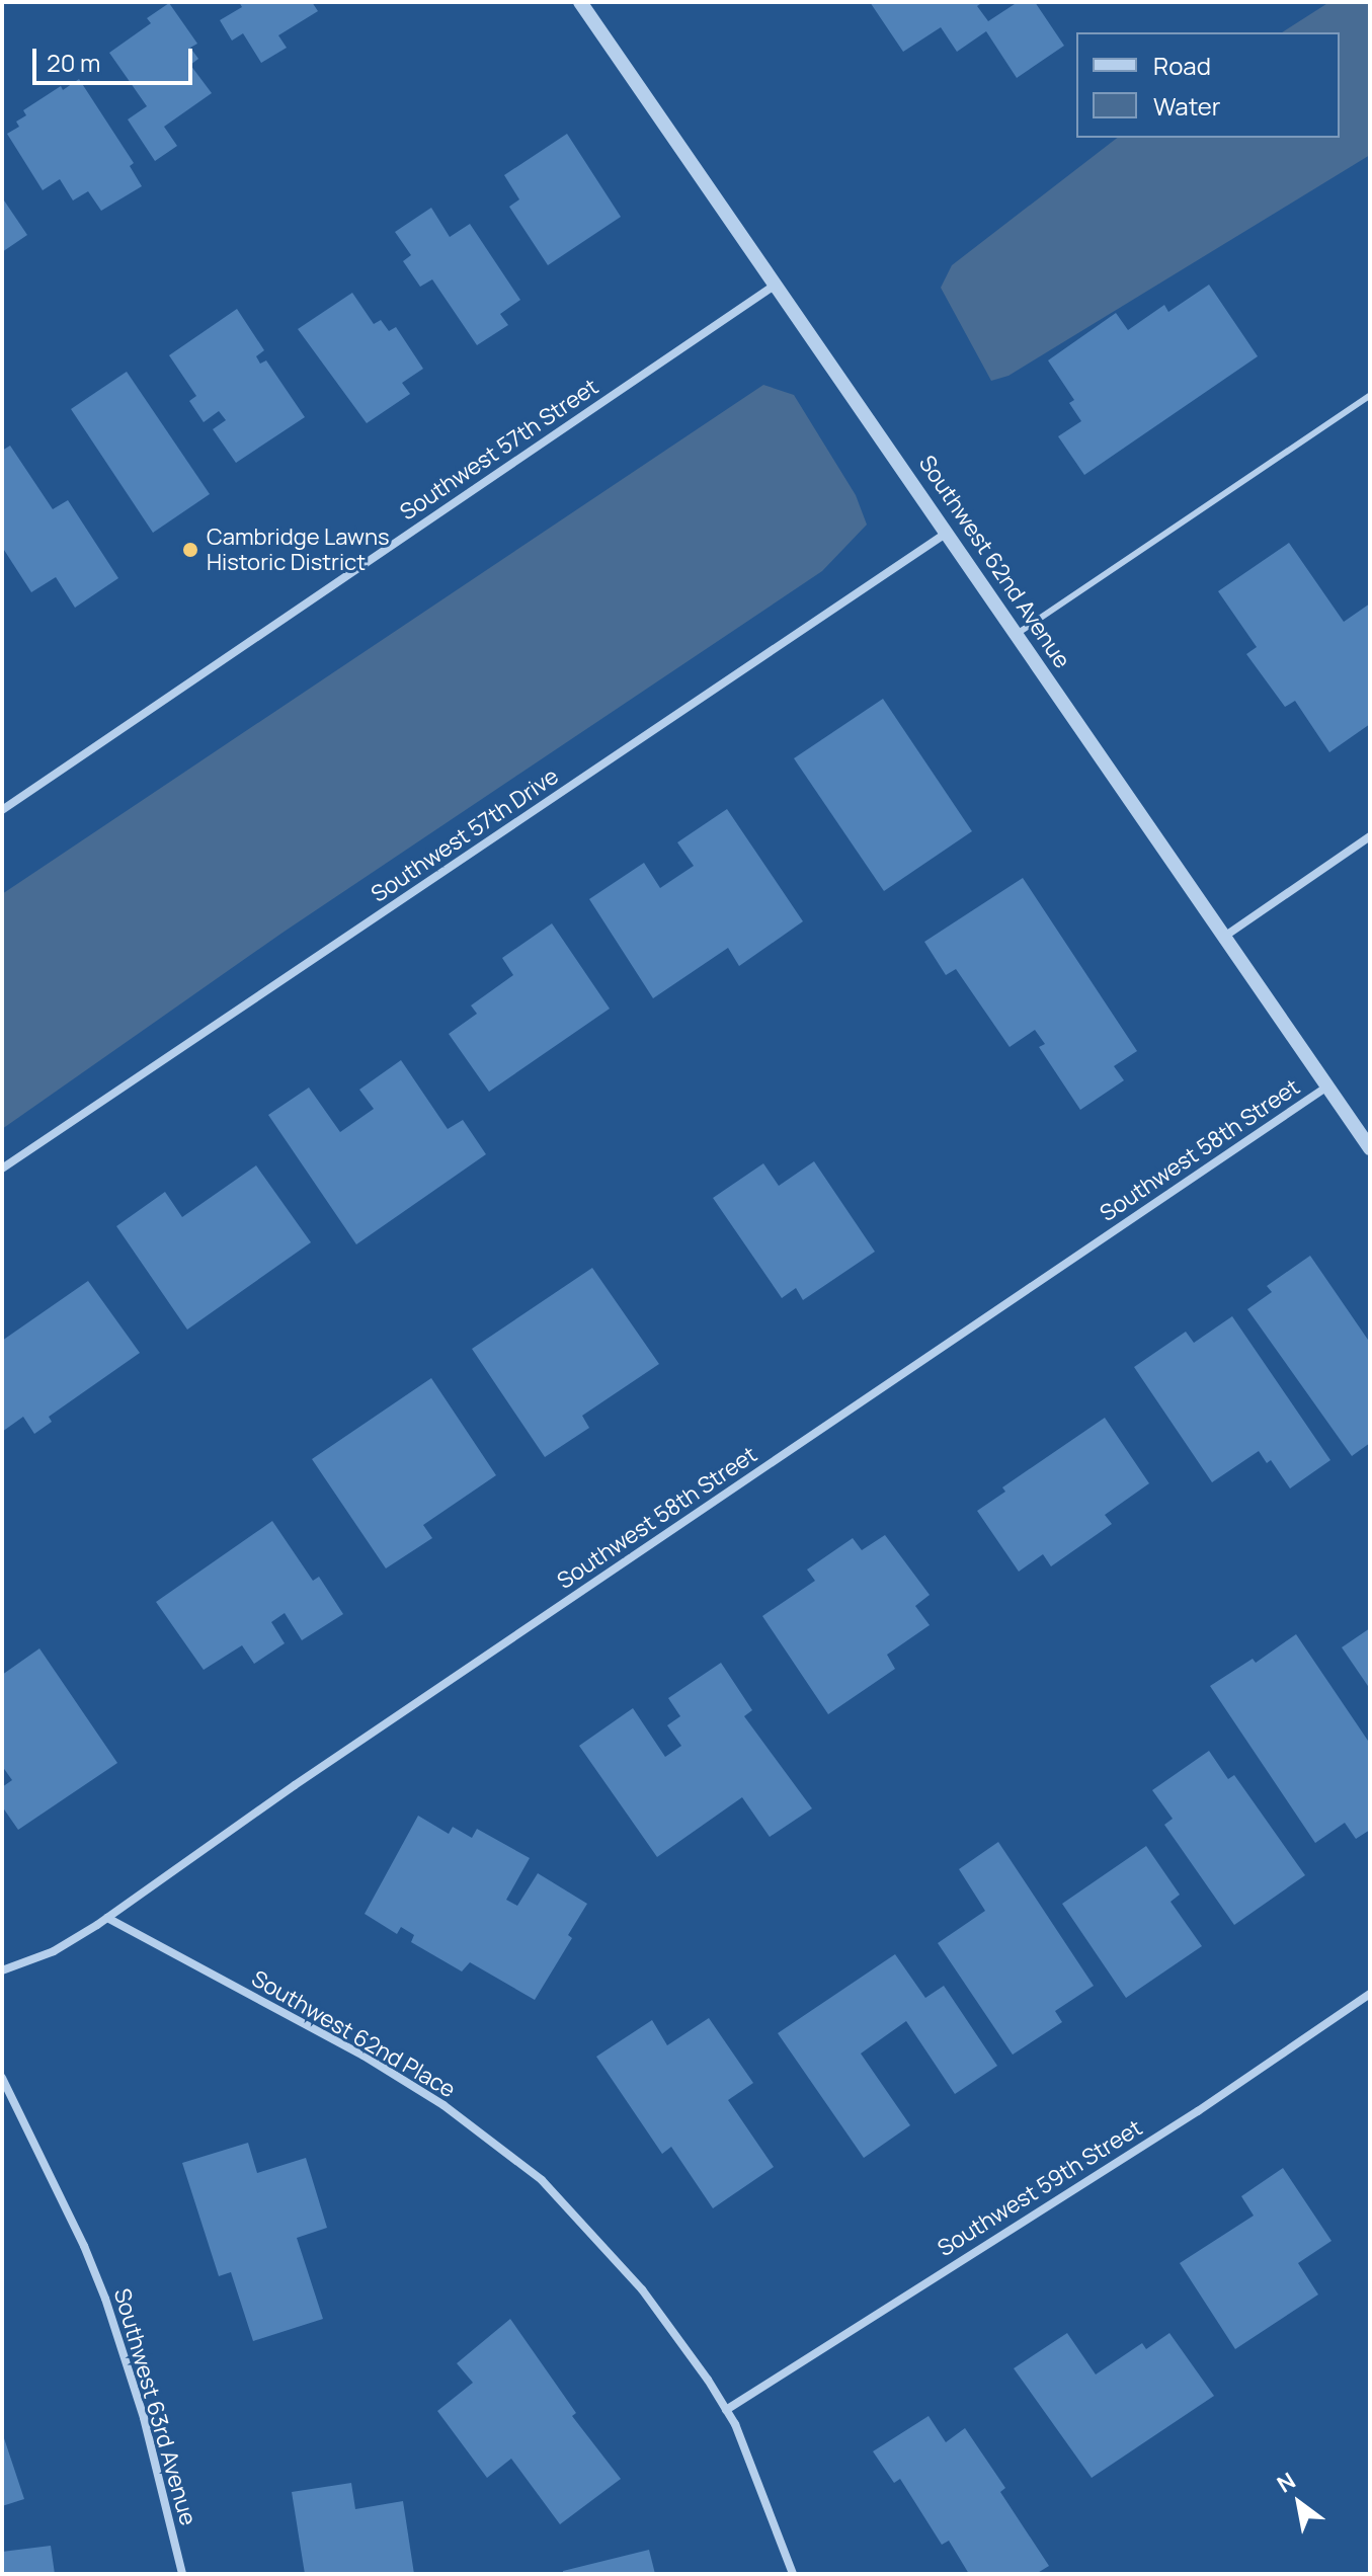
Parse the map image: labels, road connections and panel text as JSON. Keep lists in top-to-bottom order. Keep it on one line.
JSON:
{"streets":{"street":["Southwest 57th Street","Southwest 62nd Avenue","Southwest 57th Drive","Southwest 58th Street","Southwest 62nd Place","Southwest 59th Street","Southwest 63rd Avenue"]},"crossings":[["Southwest 57th Street","Southwest 62nd Avenue"],["Southwest 62nd Avenue","Southwest 57th Drive"],["Southwest 62nd Avenue","Southwest 58th Street"],["Southwest 58th Street","Southwest 62nd Place"],["Southwest 62nd Place","Southwest 59th Street"]],"places":["Cambridge Lawns Historic District"],"legend":["Road","Water"],"scale_bar":"20 m","north":"top left"}
